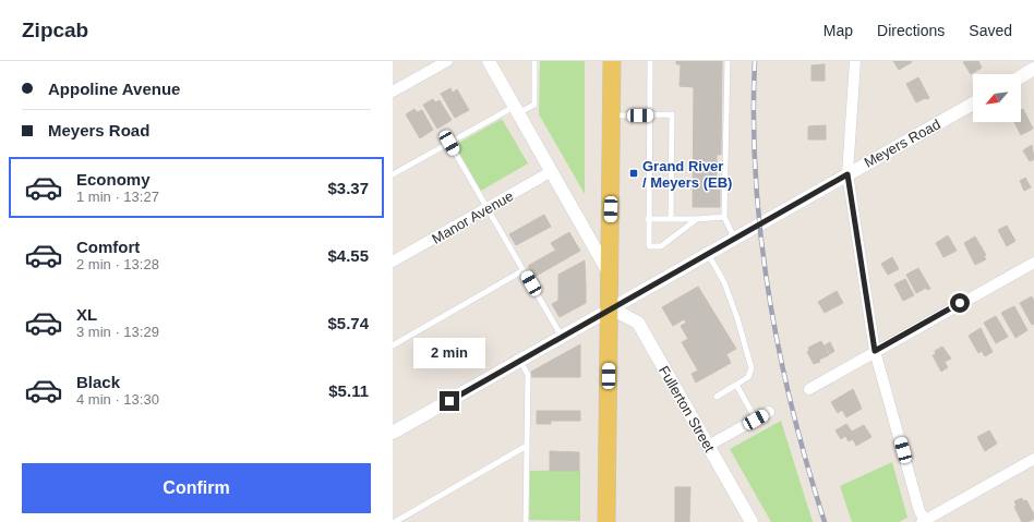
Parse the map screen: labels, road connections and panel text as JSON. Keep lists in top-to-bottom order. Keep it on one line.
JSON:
{"streets":{"street":["Meyers Road","Manor Avenue","Fullerton Street"]},"crossings":[["Meyers Road","Fullerton Street"]],"places":{"transit":["Grand River / Meyers (EB)"]},"north":"bottom left","page":{"header":"Zipcab","nav":["Map","Directions","Saved"],"banner":["Appoline Avenue","Meyers Road"],"list":[{"name":"Economy","note":"1 min · 13:27","value":"$3.37"},{"name":"Comfort","note":"2 min · 13:28","value":"$4.55"},{"name":"XL","note":"3 min · 13:29","value":"$5.74"},{"name":"Black","note":"4 min · 13:30","value":"$5.11"}],"bubble":"2 min","buttons":"Confirm"}}
